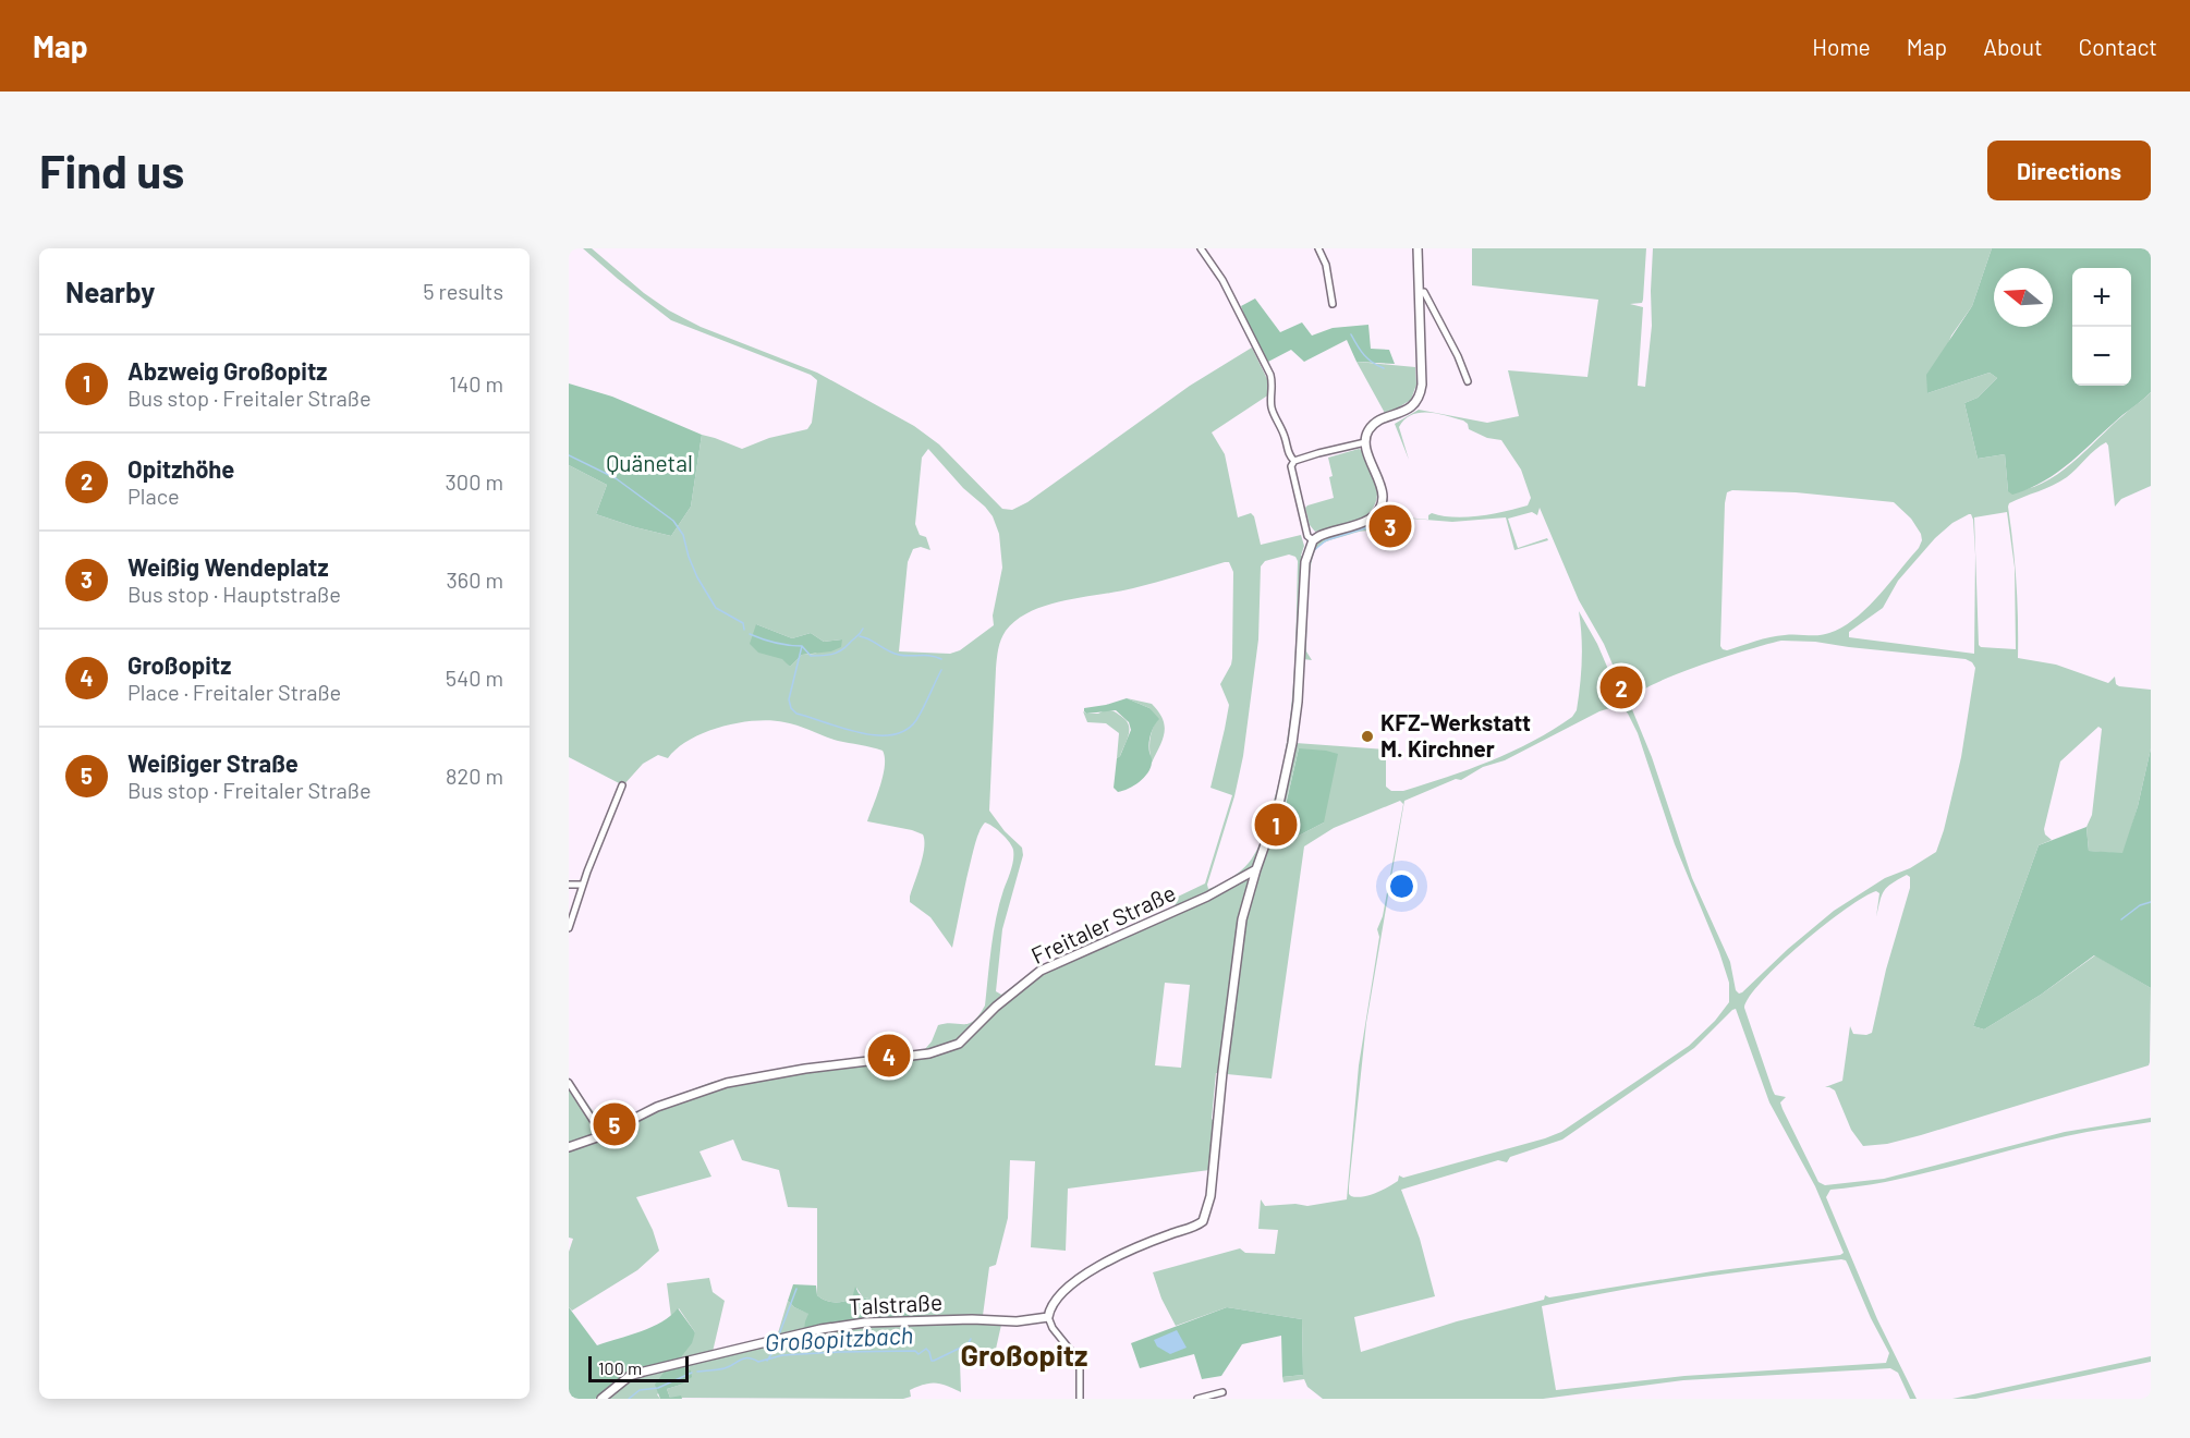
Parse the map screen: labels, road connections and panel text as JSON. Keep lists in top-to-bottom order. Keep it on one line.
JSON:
{"streets":{"street":["Freitaler Straße","Talstraße"]},"districts":["Großopitz"],"water":["Großopitzbach"],"parks":["Quänetal"],"places":["KFZ-Werkstatt M. Kirchner"],"scale_bar":"100 m","north":"left","page":{"header":"Map","nav":["Home","Map","About","Contact"],"buttons":"Directions","title":"Find us","heading":["Nearby","5 results"],"map_buttons":["+","−"],"list":[{"mark":"1","name":"Abzweig Großopitz","note":"Bus stop · Freitaler Straße","value":"140 m"},{"mark":"2","name":"Opitzhöhe","note":"Place","value":"300 m"},{"mark":"3","name":"Weißig Wendeplatz","note":"Bus stop · Hauptstraße","value":"360 m"},{"mark":"4","name":"Großopitz","note":"Place · Freitaler Straße","value":"540 m"},{"mark":"5","name":"Weißiger Straße","note":"Bus stop · Freitaler Straße","value":"820 m"}],"pins":["3","2","1","4","5"],"scale":"100 m"}}
